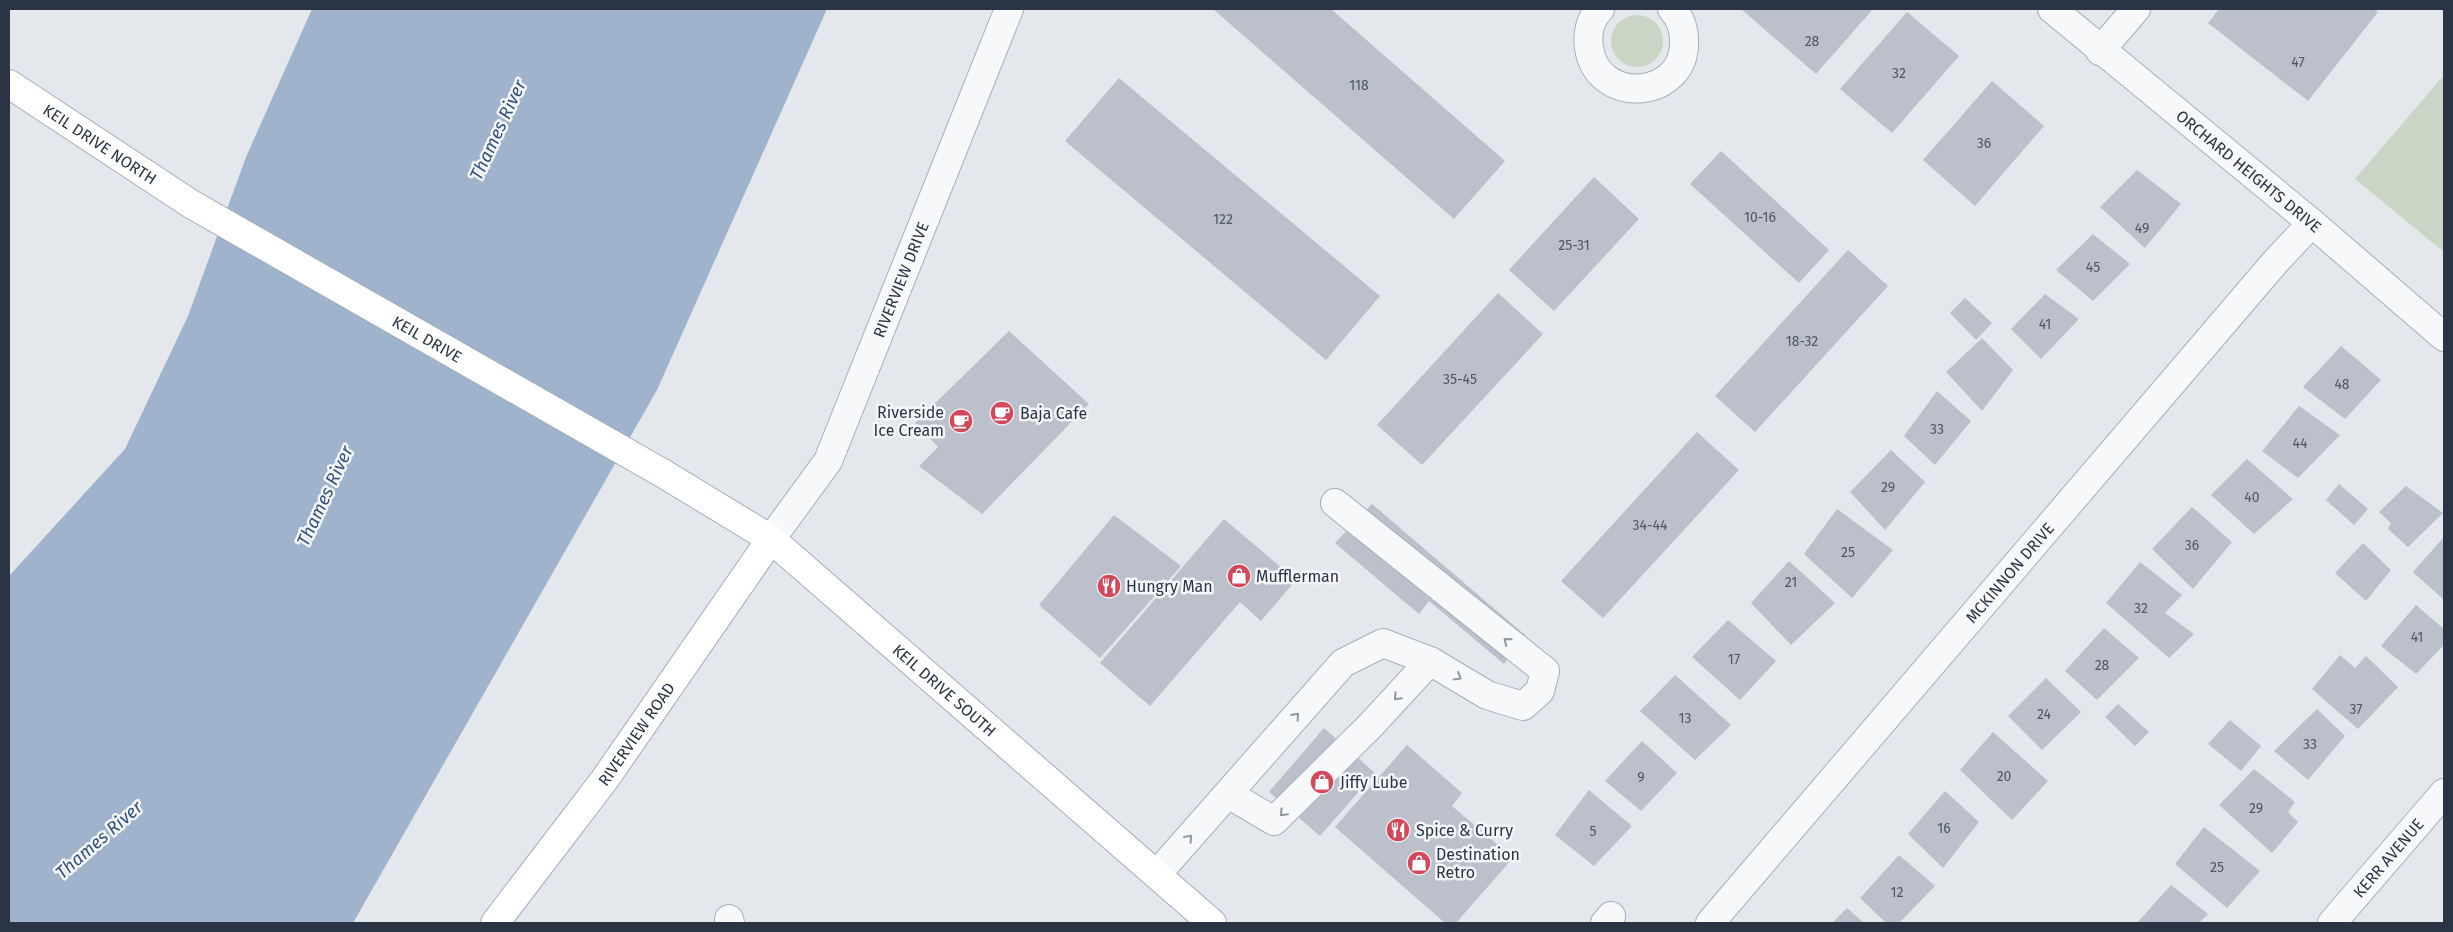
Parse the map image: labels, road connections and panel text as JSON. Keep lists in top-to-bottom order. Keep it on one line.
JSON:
{"streets":{"main road":["KEIL DRIVE NORTH","KEIL DRIVE","KEIL DRIVE SOUTH","RIVERVIEW ROAD"],"street":["ORCHARD HEIGHTS DRIVE","RIVERVIEW DRIVE","MCKINNON DRIVE","KERR AVENUE"]},"crossings":[["KEIL DRIVE NORTH","KEIL DRIVE"],["ORCHARD HEIGHTS DRIVE","MCKINNON DRIVE"],["RIVERVIEW DRIVE","KEIL DRIVE SOUTH"],["RIVERVIEW DRIVE","RIVERVIEW ROAD"],["KEIL DRIVE","KEIL DRIVE SOUTH"],["KEIL DRIVE SOUTH","RIVERVIEW ROAD"]],"water":["Thames River"],"places":{"cafe":["Baja Cafe","Riverside Ice Cream"],"shop":["Mufflerman","Jiffy Lube","Destination Retro"],"restaurant":["Hungry Man","Spice & Curry"]},"house_numbers":["28","47","32","118","36","10-16","122","49","25-31","45","41","18-32","35-45","48","33","44","29","40","34-44","36","25","21","32","41","17","28","37","24","13","33","20","9","29","16","5","25","12"]}
